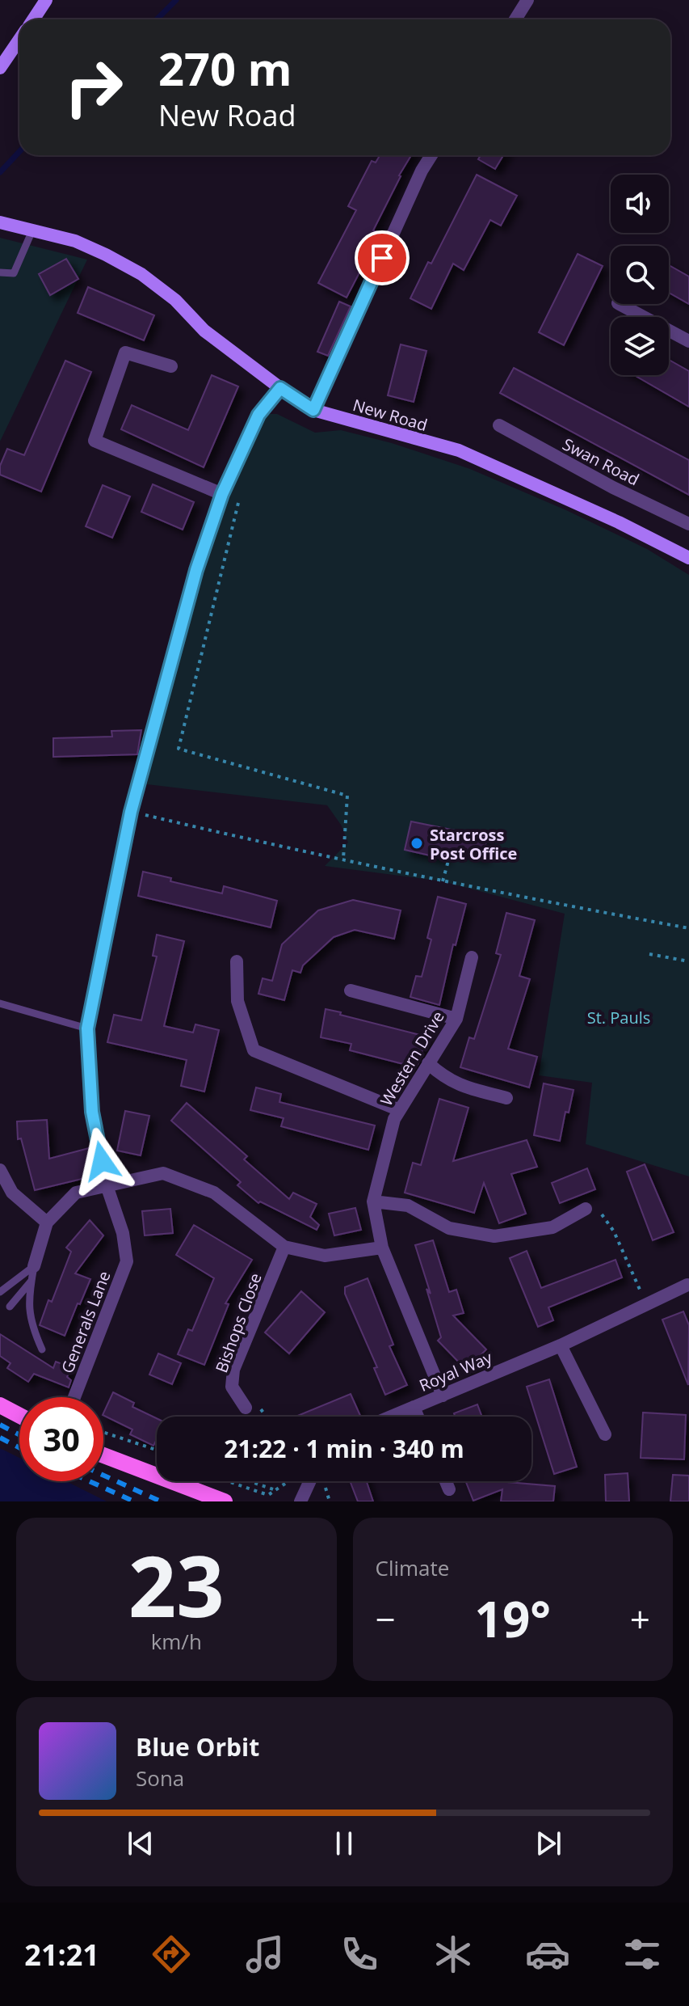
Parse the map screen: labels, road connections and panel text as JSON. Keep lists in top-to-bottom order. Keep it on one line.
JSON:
{"streets":{"street":["New Road","Swan Road","Western Drive","Generals Lane","Bishops Close","Royal Way"]},"crossings":[["New Road","Generals Lane"],["Western Drive","Royal Way"]],"parks":["St. Pauls"],"places":["Starcross Post Office"],"page":{"turn":["270 m","New Road"],"limit":"30","trip":"21:22 · 1 min · 340 m","tile":[["23","km/h"],"Climate"],"heat":["−","19°","+"],"song":["Blue Orbit","Sona"],"tabs":"21:21"}}
